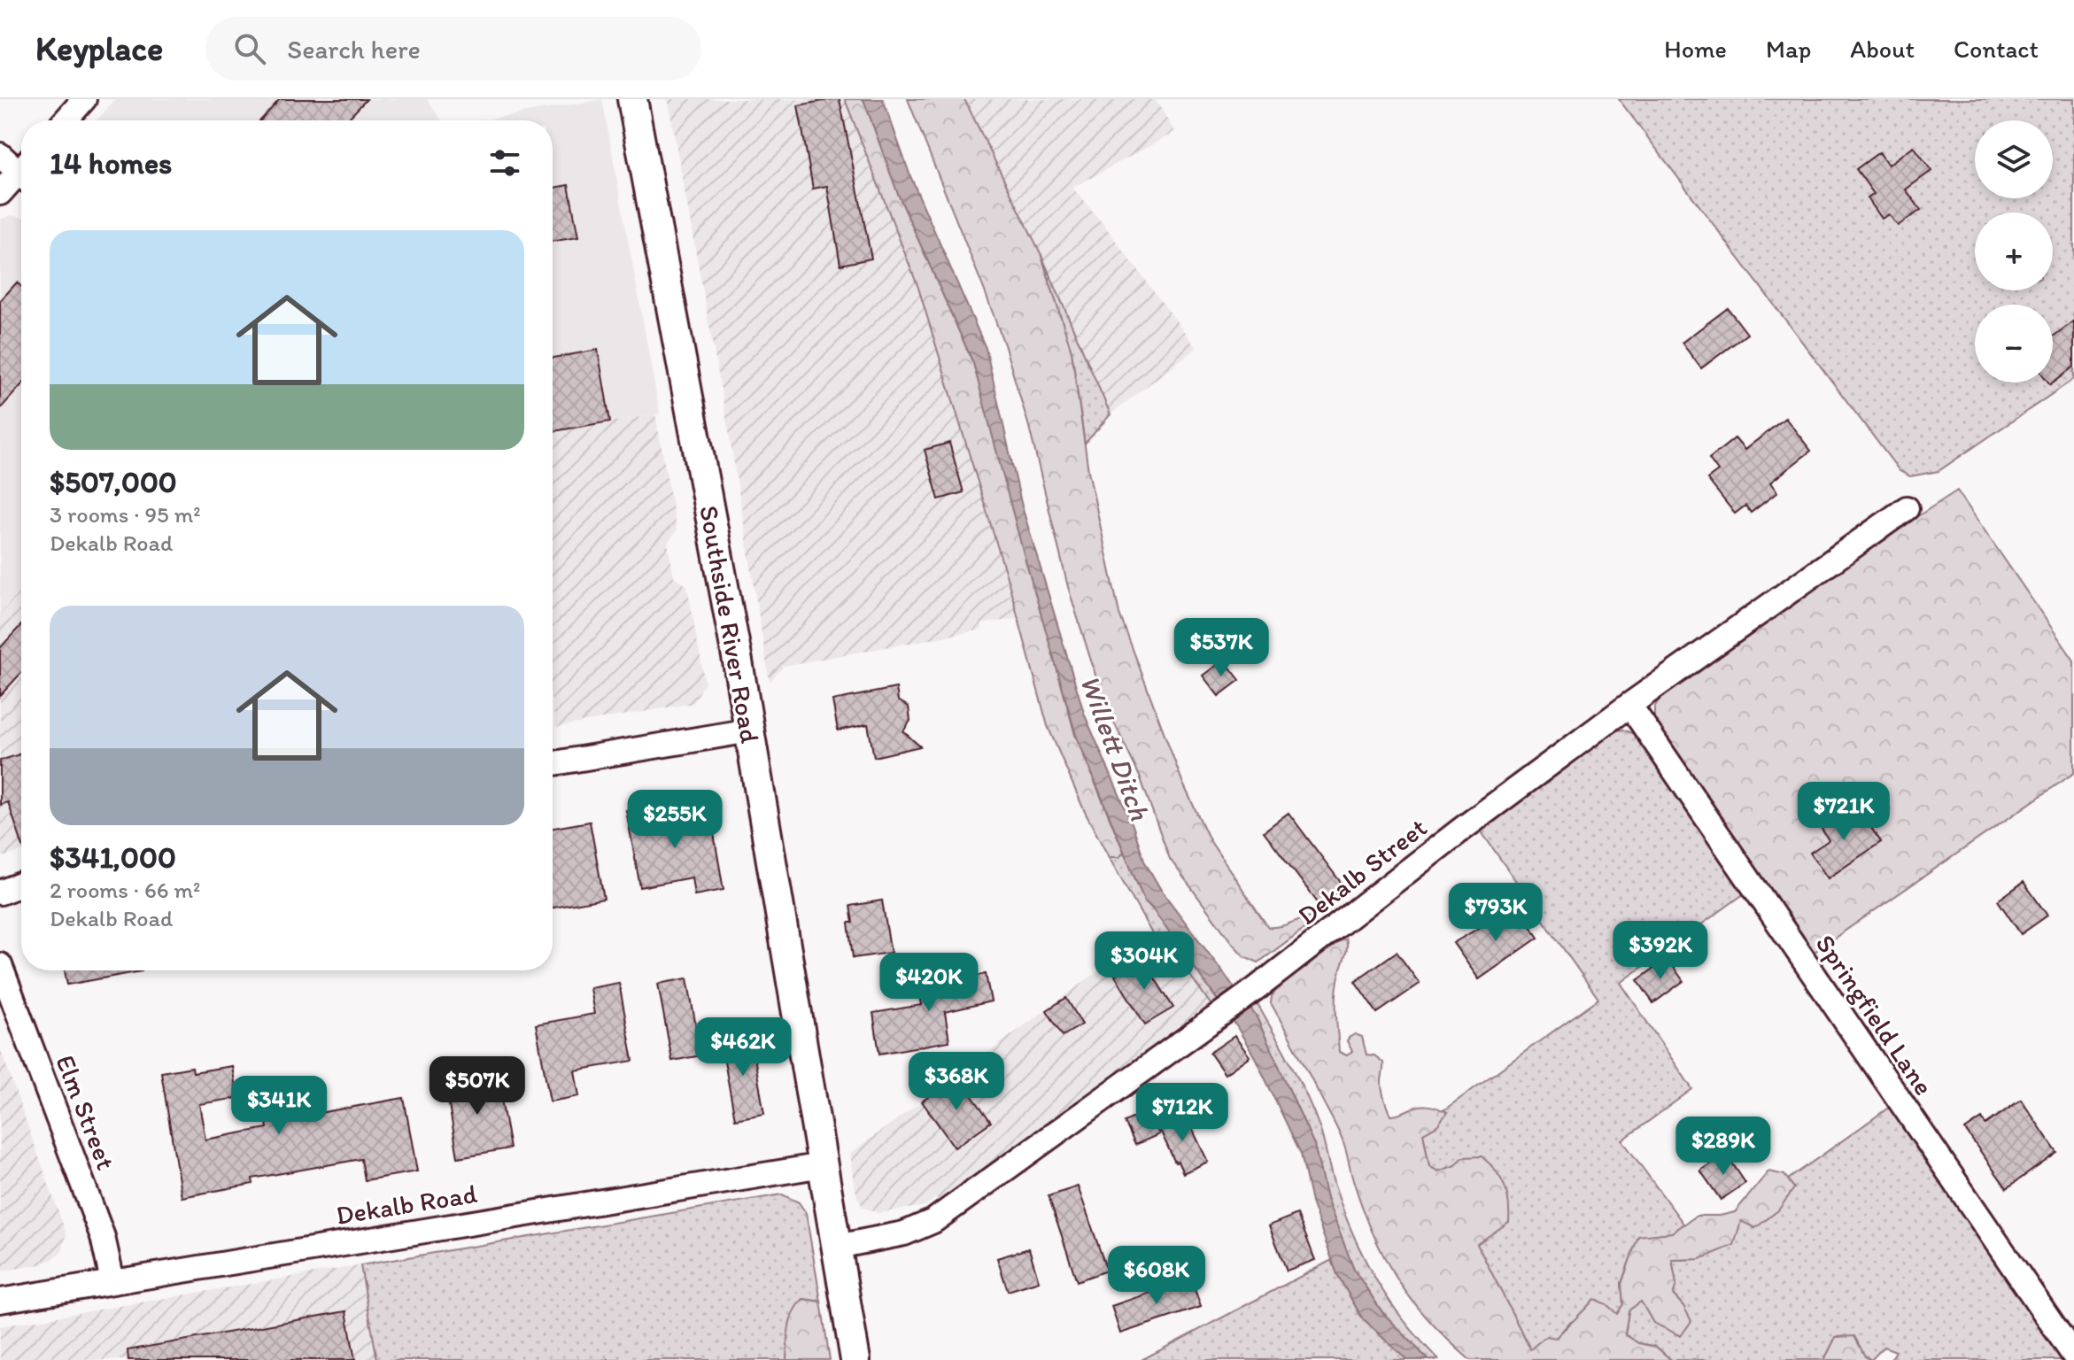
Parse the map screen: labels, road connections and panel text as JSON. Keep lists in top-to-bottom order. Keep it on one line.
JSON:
{"streets":{"main road":["Southside River Road"],"street":["Dekalb Street","Springfield Lane","Elm Street","Dekalb Road"]},"crossings":[["Southside River Road","Dekalb Street"],["Southside River Road","Dekalb Road"],["Dekalb Street","Springfield Lane"],["Elm Street","Dekalb Road"]],"water":["Willett Ditch"],"page":{"header":"Keyplace","search":"Search here","nav":["Home","Map","About","Contact"],"map_buttons":["+","−"],"heading":"14 homes","list":[{"name":"$507,000","note":"3 rooms · 95 m² · Dekalb Road"},{"name":"$341,000","note":"2 rooms · 66 m² · Dekalb Road"}],"price":["$537K","$721K","$255K","$793K","$392K","$304K","$420K","$462K","$368K","$507K","$341K","$712K","$289K","$608K"]}}
